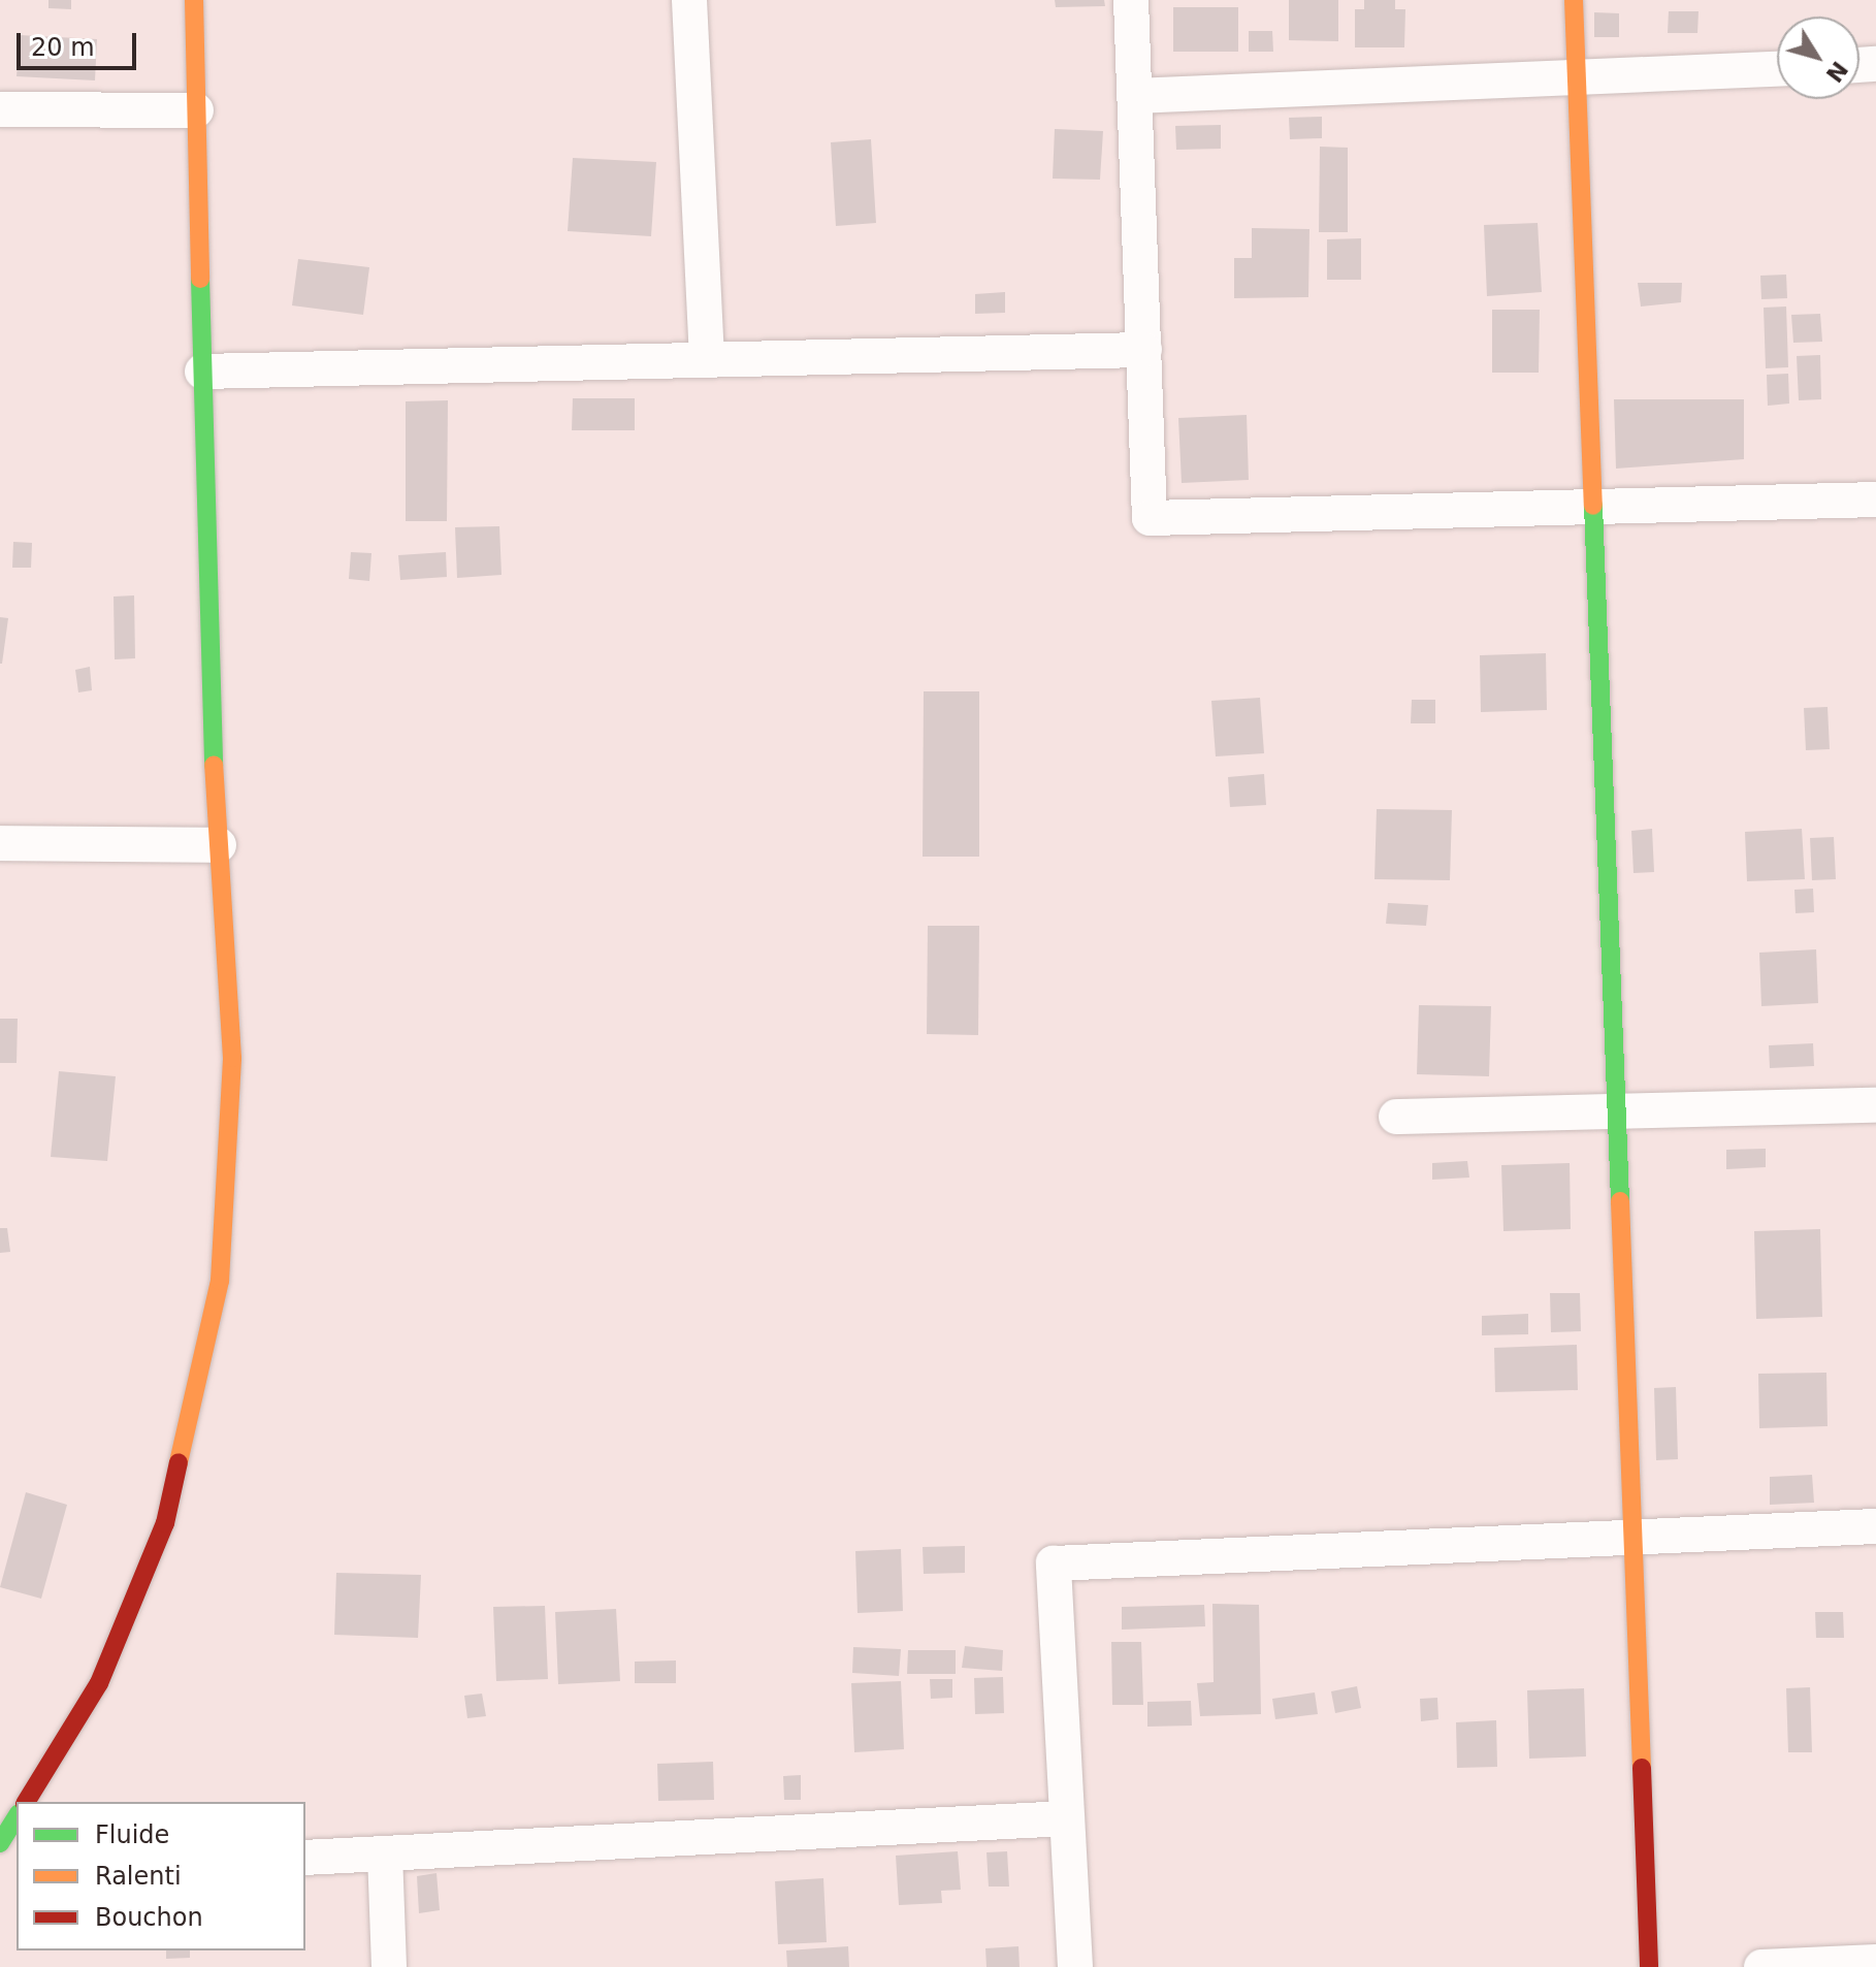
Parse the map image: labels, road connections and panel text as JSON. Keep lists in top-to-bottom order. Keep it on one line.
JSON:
{"legend":["Fluide","Ralenti","Bouchon"],"scale_bar":"20 m","north":"bottom right"}
